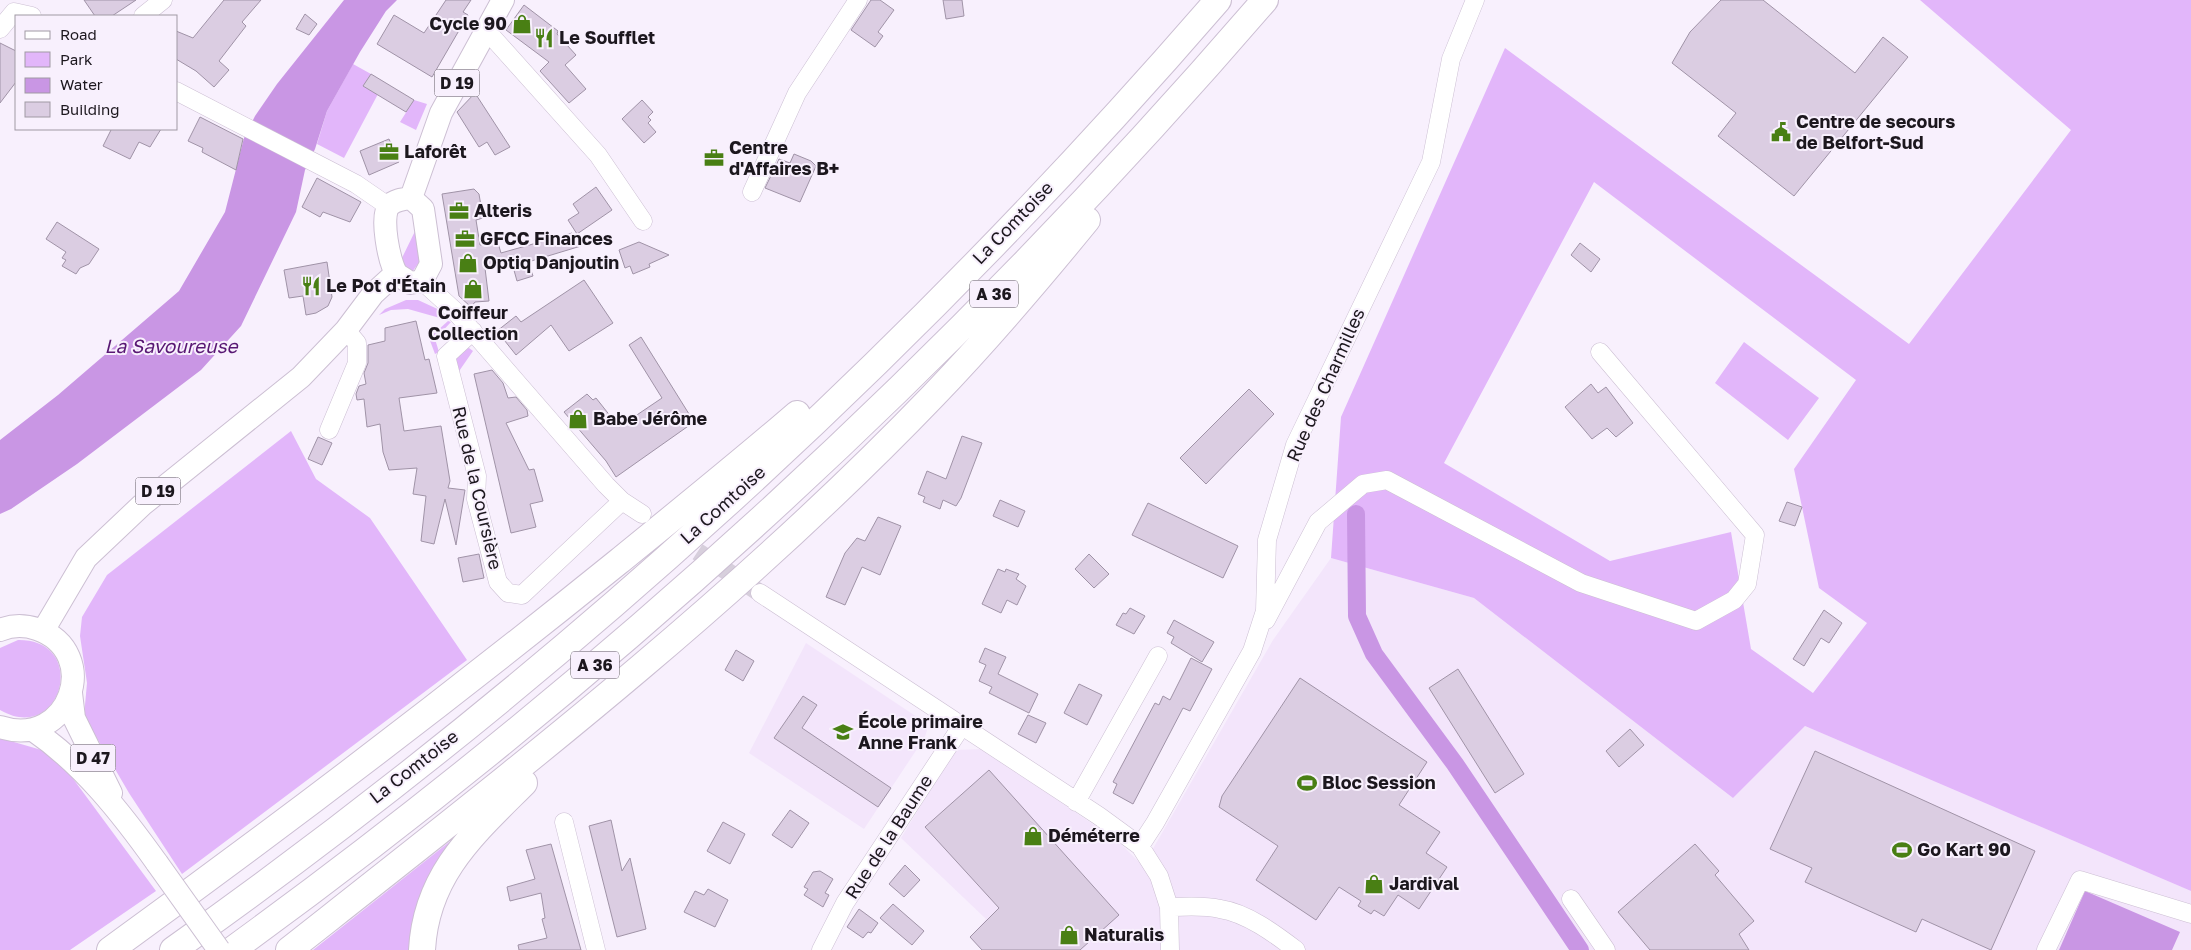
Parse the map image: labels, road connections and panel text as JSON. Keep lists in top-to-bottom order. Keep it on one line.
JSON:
{"streets":{"highway":["La Comtoise","A 36"],"main road":["D 19","D 47"],"street":["Rue des Charmilles","Rue de la Coursière","Rue de la Baume"]},"water":["La Savoureuse"],"places":{"shop":["Cycle 90","Optiq Danjoutin","Coiffeur Collection","Babe Jérôme","Déméterre","Jardival","Naturalis"],"restaurant":["Le Soufflet","Le Pot d'Étain"],"public building":["Centre de secours de Belfort-Sud"],"office":["Laforêt","Centre d'Affaires B+","Alteris","GFCC Finances"],"school or university":["École primaire Anne Frank"],"sports":["Bloc Session","Go Kart 90"]},"legend":["Road","Park","Water","Building"]}
